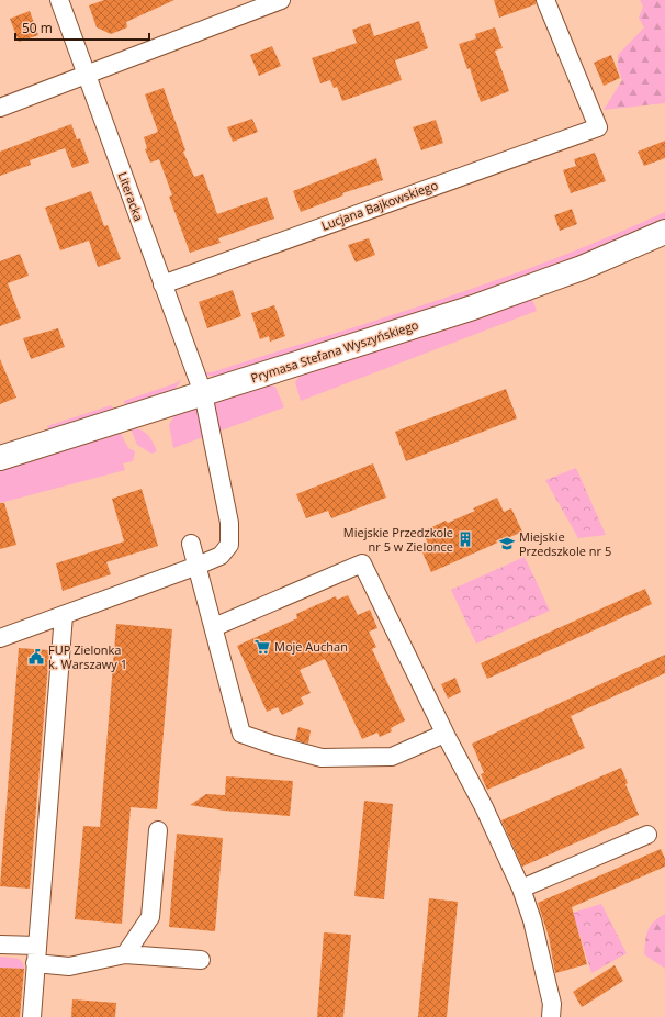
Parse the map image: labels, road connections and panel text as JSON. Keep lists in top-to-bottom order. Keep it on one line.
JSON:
{"streets":{"main road":["Prymasa Stefana Wyszyńskiego"],"street":["Literacka","Lucjana Bajkowskiego"]},"crossings":[["Literacka","Lucjana Bajkowskiego"],["Literacka","Prymasa Stefana Wyszyńskiego"]],"places":{"building":["Miejskie Przedzkole nr 5 w Zielonce"],"school or university":["Miejskie Przedszkole nr 5"],"supermarket":["Moje Auchan"],"public building":["FUP Zielonka k. Warszawy 1"]},"scale_bar":"50 m"}
